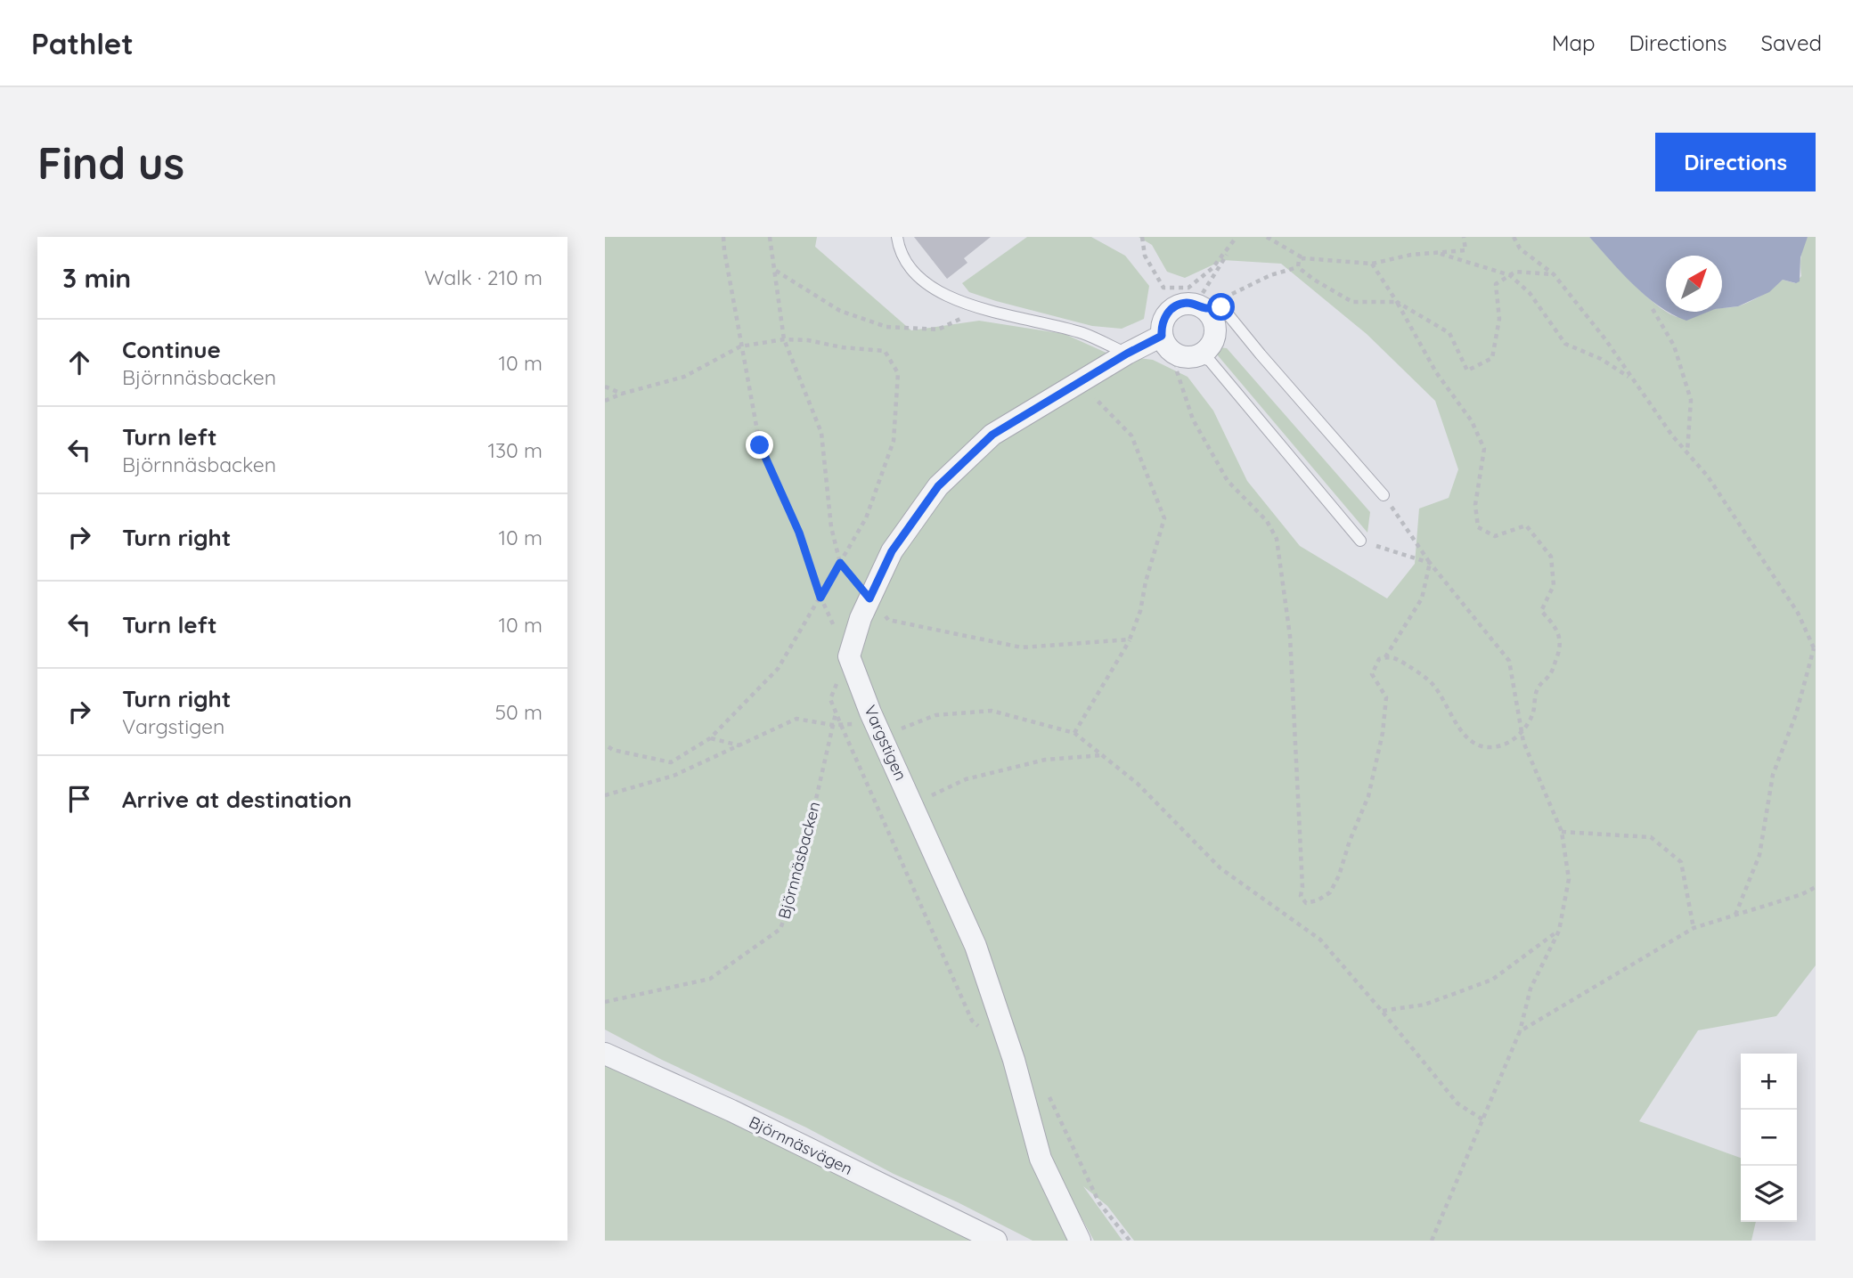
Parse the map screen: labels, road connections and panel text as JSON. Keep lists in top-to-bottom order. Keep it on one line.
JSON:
{"streets":{"street":["Vargstigen","Björnnäsvägen"],"path":["Björnnäsbacken"]},"north":"top right","page":{"header":"Pathlet","nav":["Map","Directions","Saved"],"buttons":"Directions","title":"Find us","heading":["3 min","Walk · 210 m"],"list":[["Continue","Björnnäsbacken","10 m"],["Turn left","Björnnäsbacken","130 m"],["Turn right","10 m"],["Turn left","10 m"],["Turn right","Vargstigen","50 m"],"Arrive at destination"],"map_buttons":["+","−"]}}
